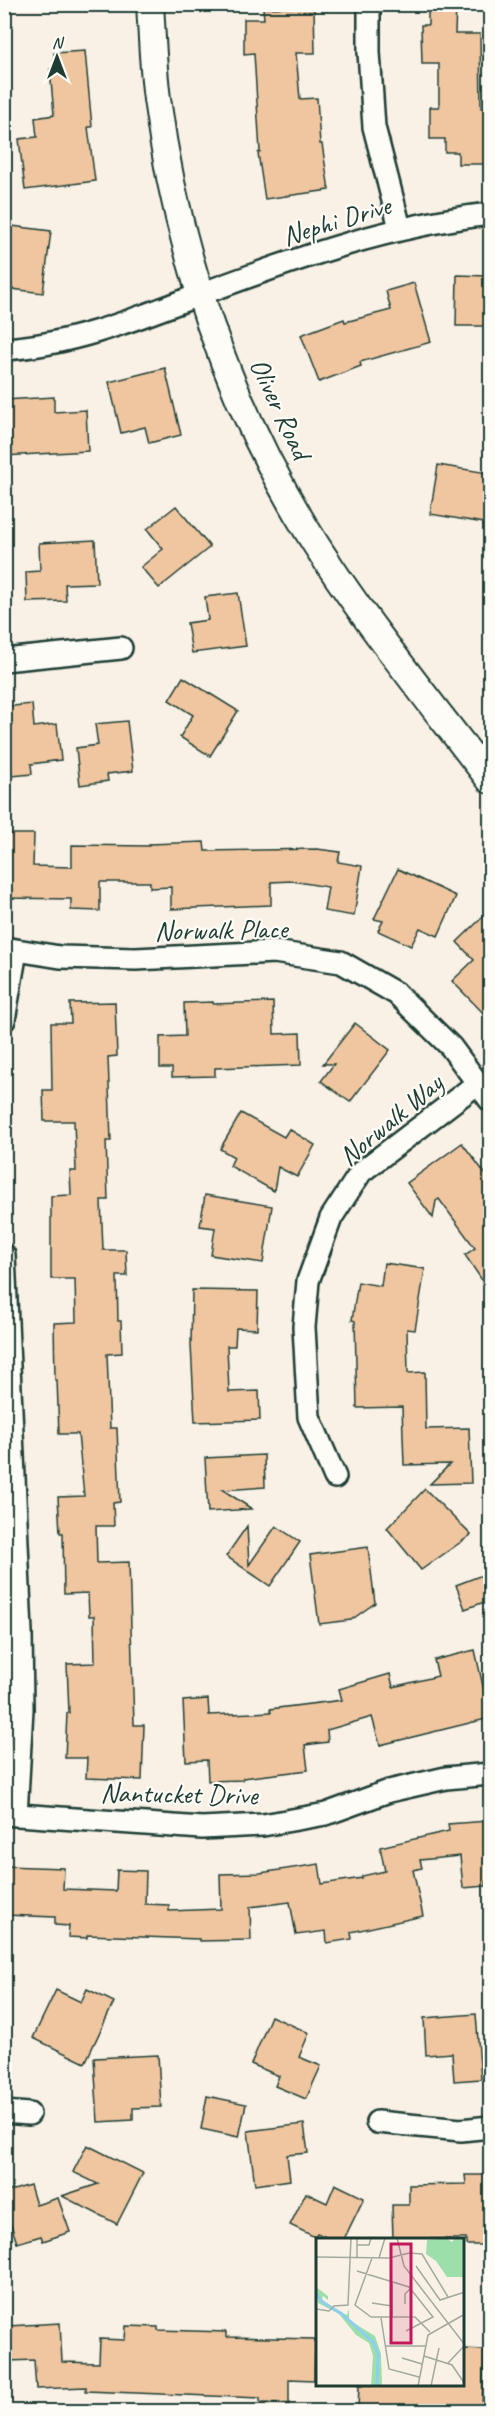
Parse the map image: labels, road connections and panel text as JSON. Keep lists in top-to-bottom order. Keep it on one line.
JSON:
{"streets":{"street":["Nephi Drive","Oliver Road","Norwalk Place","Norwalk Way","Nantucket Drive"]},"crossings":[["Nephi Drive","Oliver Road"],["Norwalk Place","Norwalk Way"]],"north":"top"}
